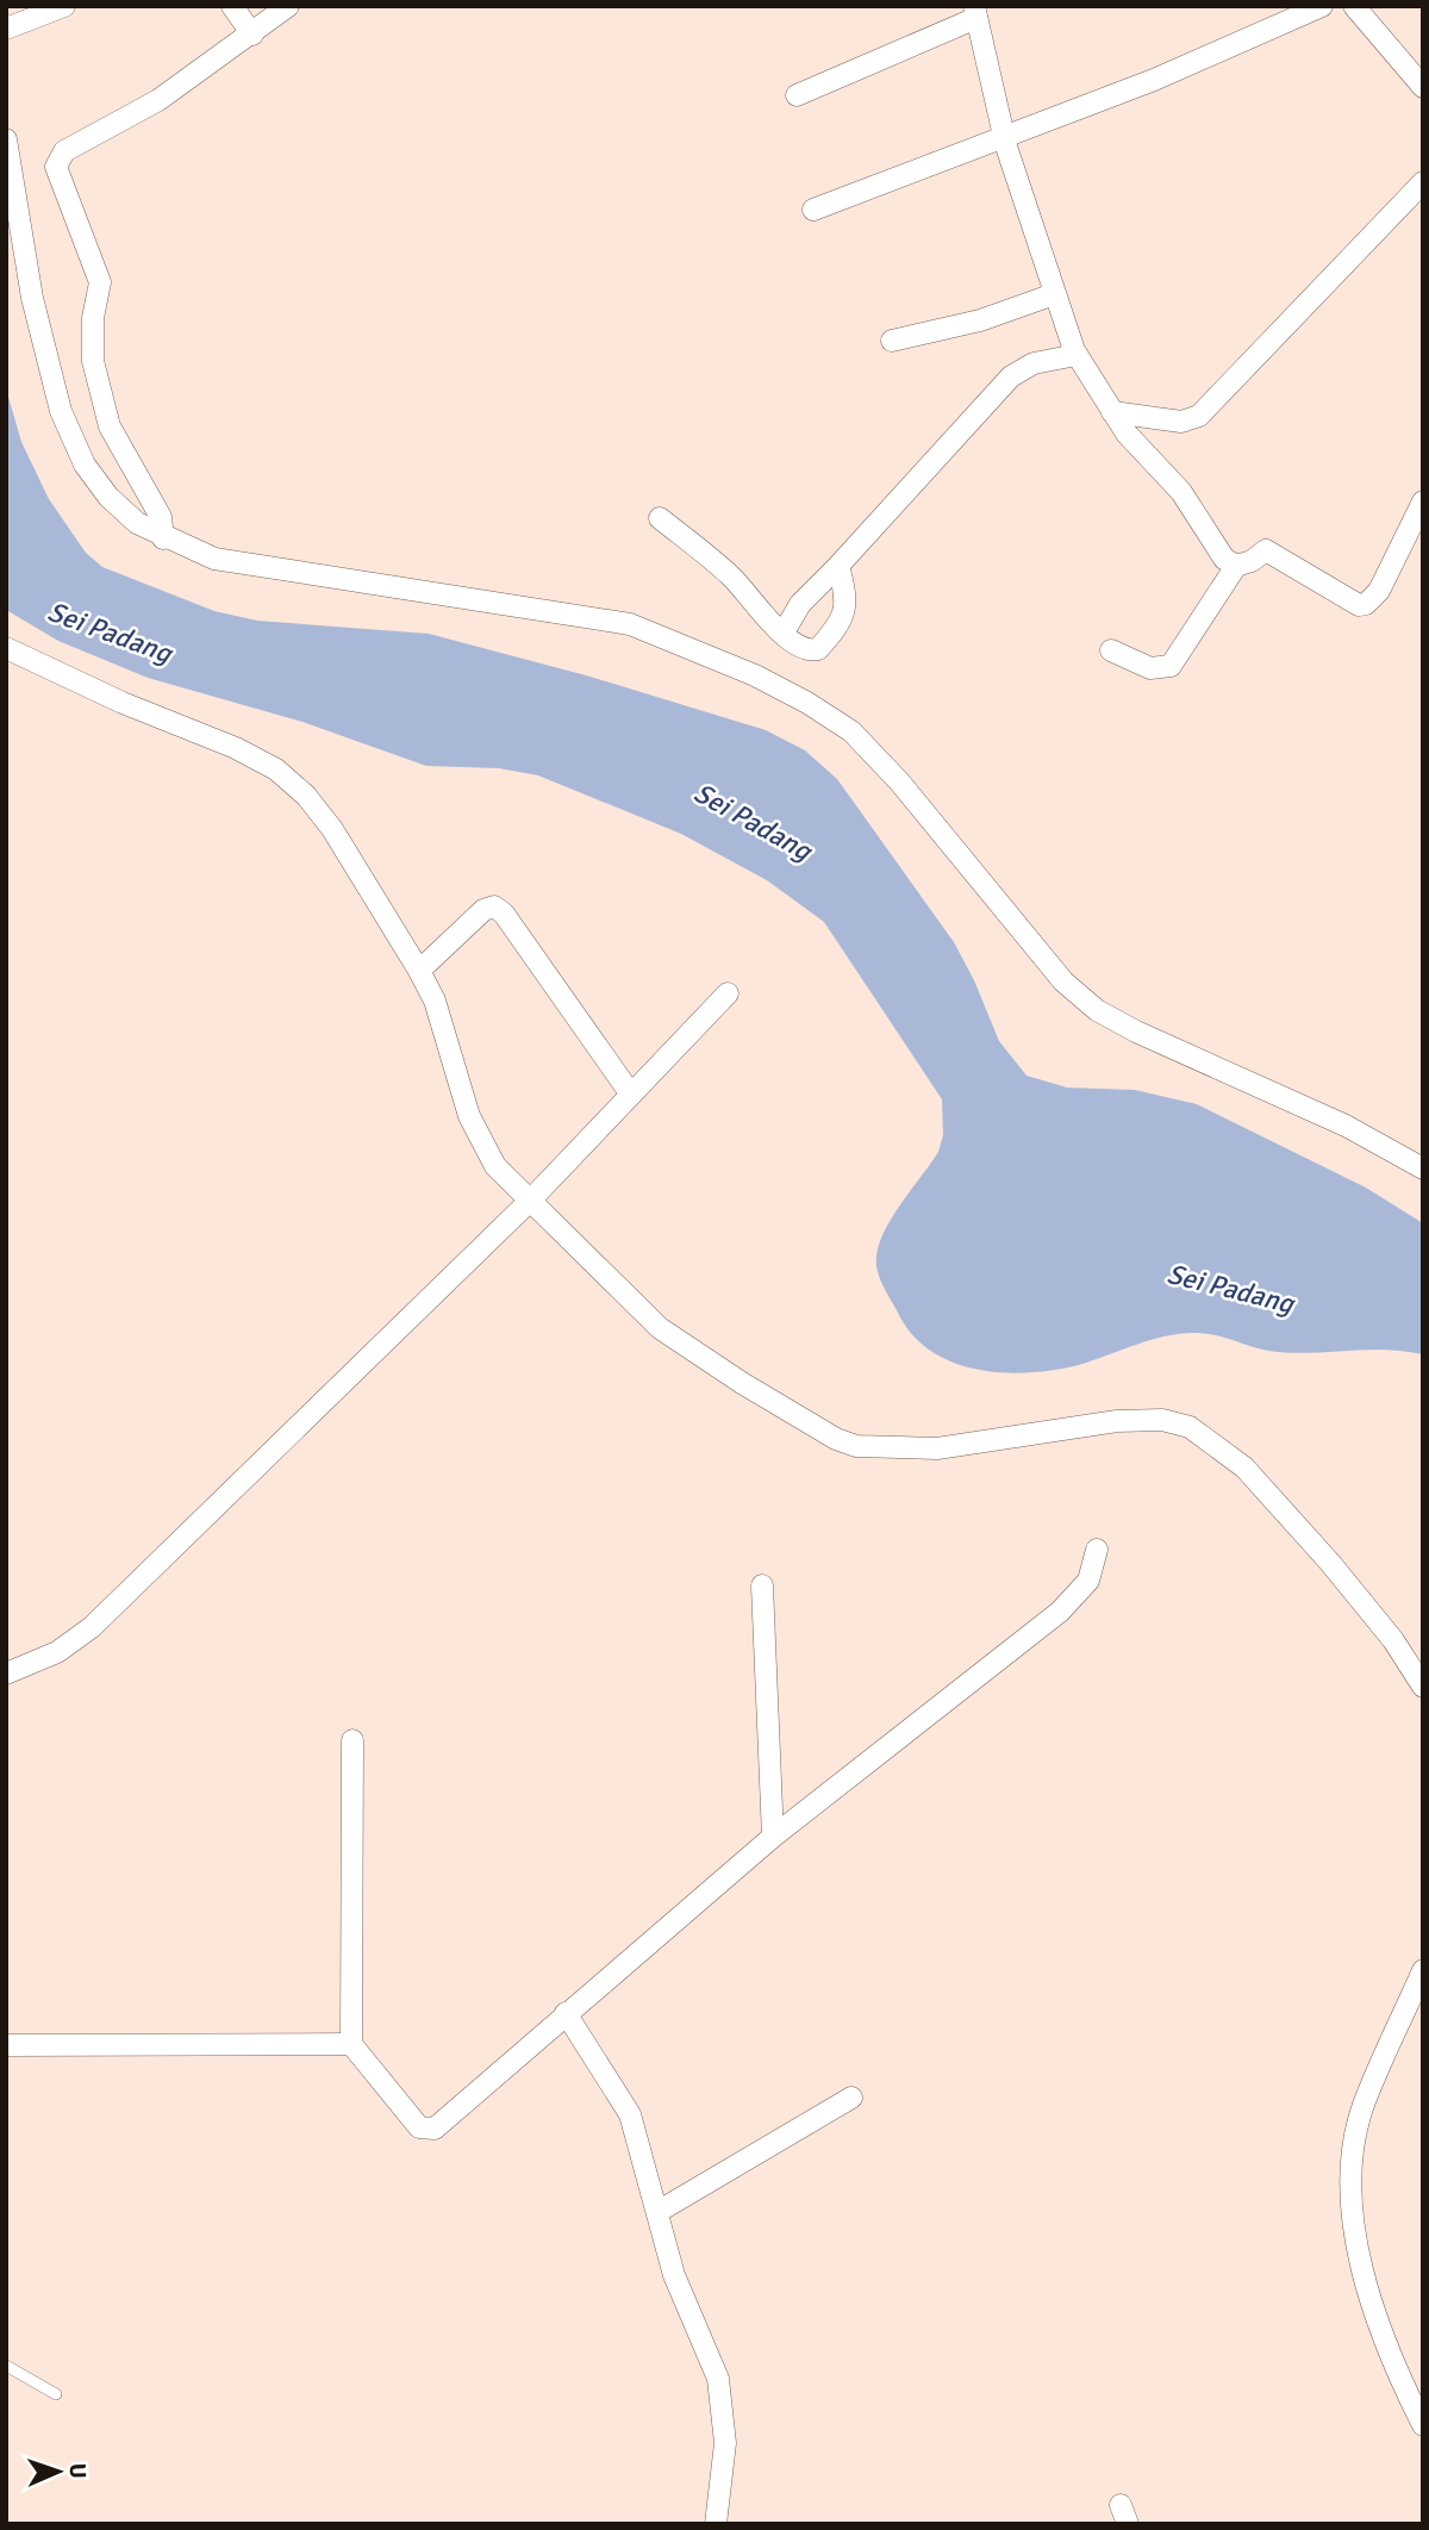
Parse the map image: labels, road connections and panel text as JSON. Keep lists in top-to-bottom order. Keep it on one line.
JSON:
{"water":["Sei Padang"],"north":"right"}
